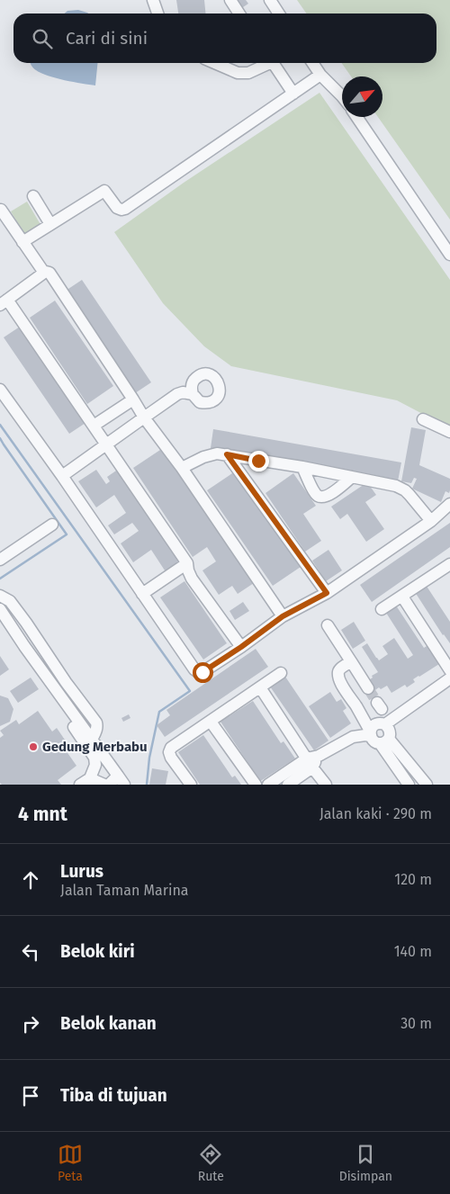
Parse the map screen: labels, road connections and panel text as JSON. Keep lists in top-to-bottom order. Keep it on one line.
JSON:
{"places":["Gedung Merbabu"],"north":"top right","page":{"search":"Cari di sini","heading":["4 mnt","Jalan kaki · 290 m"],"list":[["Lurus","Jalan Taman Marina","120 m"],["Belok kiri","140 m"],["Belok kanan","30 m"],"Tiba di tujuan"],"nav":["Peta","Rute","Disimpan"]}}
